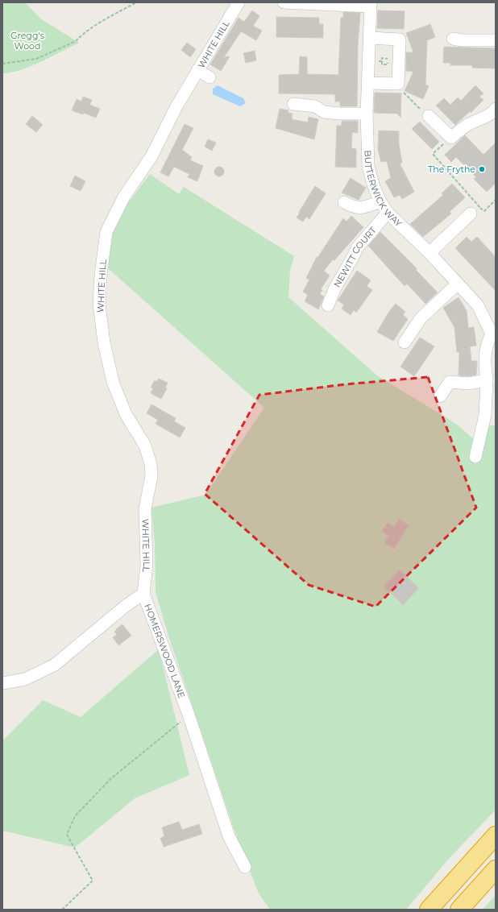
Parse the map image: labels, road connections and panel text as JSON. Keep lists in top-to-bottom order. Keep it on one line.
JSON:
{"streets":{"street":["WHITE HILL","BUTTERWICK WAY","NEWITT COURT","HOMERSWOOD LANE"]},"crossings":[["WHITE HILL","HOMERSWOOD LANE"],["BUTTERWICK WAY","NEWITT COURT"]],"parks":["Gregg's Wood"],"places":["The Frythe"]}
